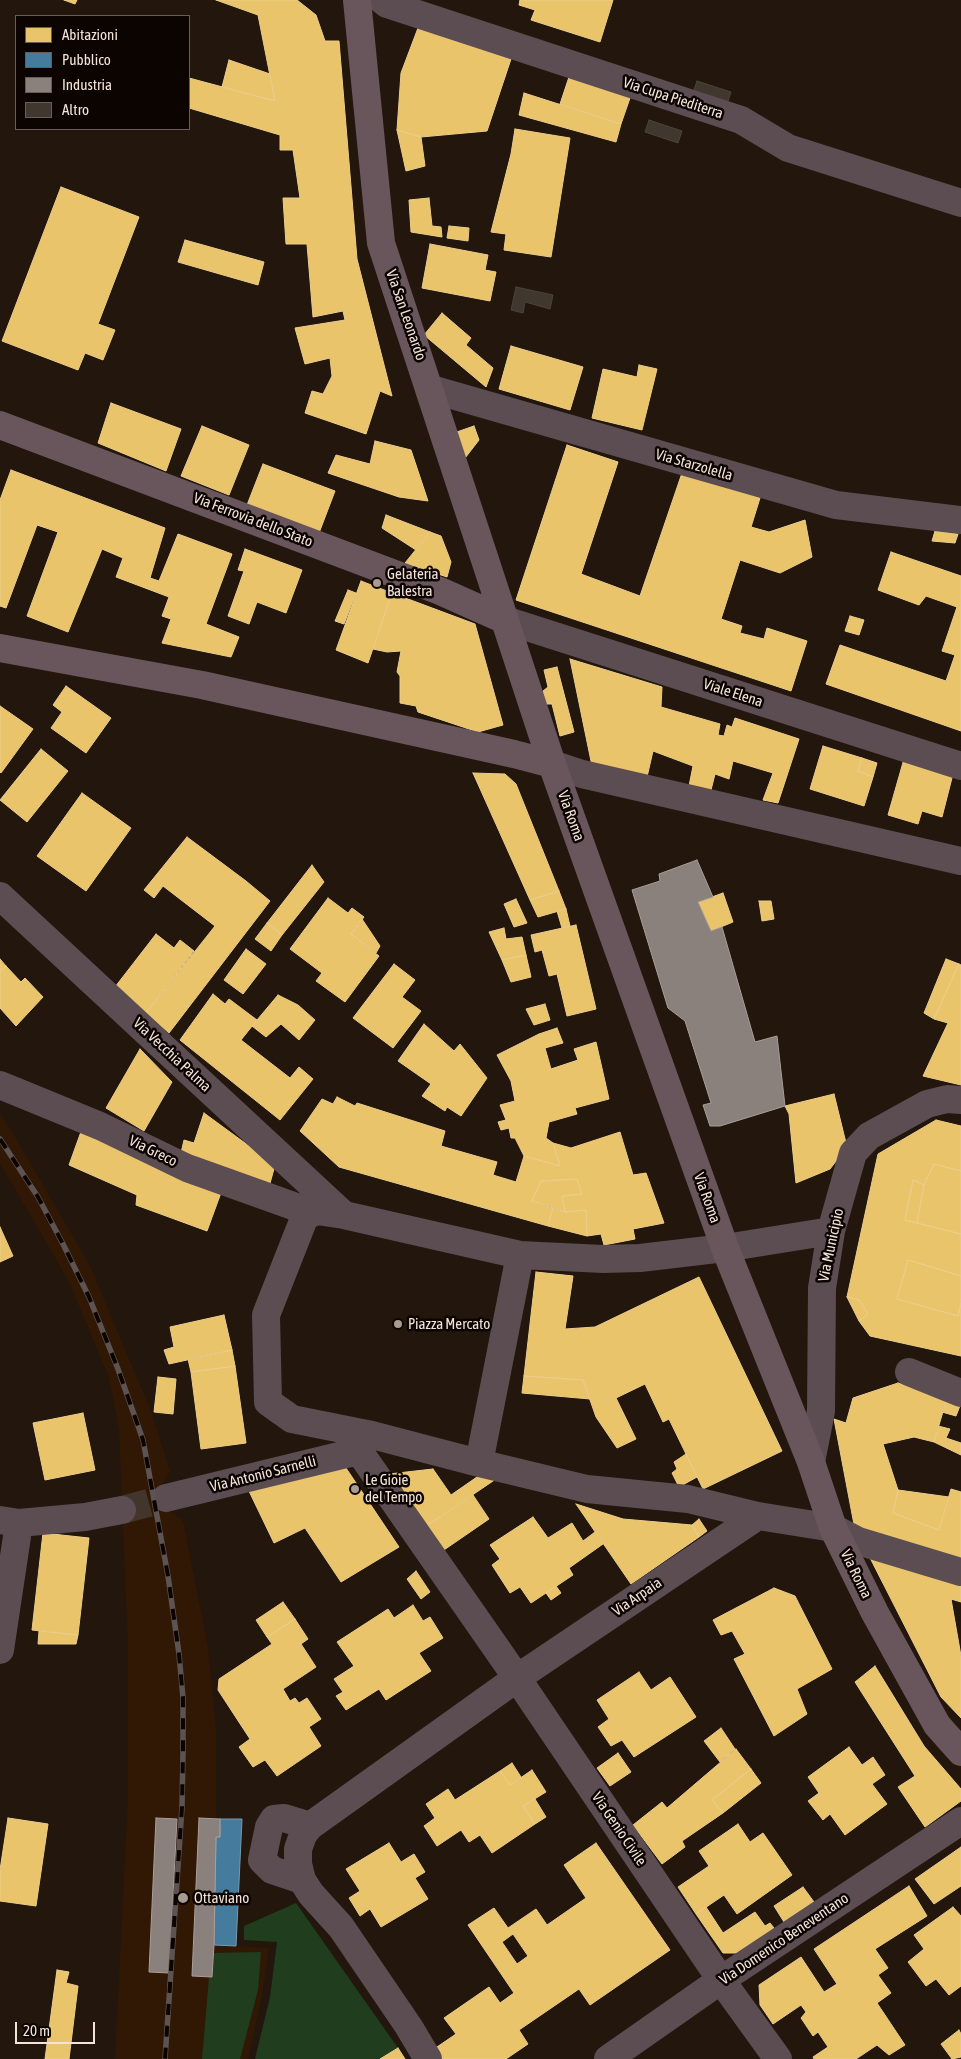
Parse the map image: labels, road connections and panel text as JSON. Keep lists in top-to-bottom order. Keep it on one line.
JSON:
{"streets":{"main road":["Via San Leonardo","Via Ferrovia dello Stato","Via Roma"],"street":["Via Cupa Piediterra","Via Starzolella","Viale Elena","Via Vecchia Palma","Via Greco","Via Municipio","Via Antonio Sarnelli","Via Arpaia","Via Genio Civile","Via Domenico Beneventano"]},"crossings":[["Via San Leonardo","Via Starzolella"],["Via San Leonardo","Via Ferrovia dello Stato"],["Via San Leonardo","Viale Elena"],["Via San Leonardo","Via Roma"],["Via Ferrovia dello Stato","Viale Elena"],["Via Ferrovia dello Stato","Via Roma"],["Viale Elena","Via Roma"],["Via Roma","Via Municipio"],["Via Antonio Sarnelli","Via Genio Civile"],["Via Arpaia","Via Genio Civile"],["Via Genio Civile","Via Domenico Beneventano"]],"places":["Gelateria Balestra","Piazza Mercato","Le Gioie del Tempo","Ottaviano"],"legend":["Abitazioni","Pubblico","Industria","Altro"],"scale_bar":"20 m"}
